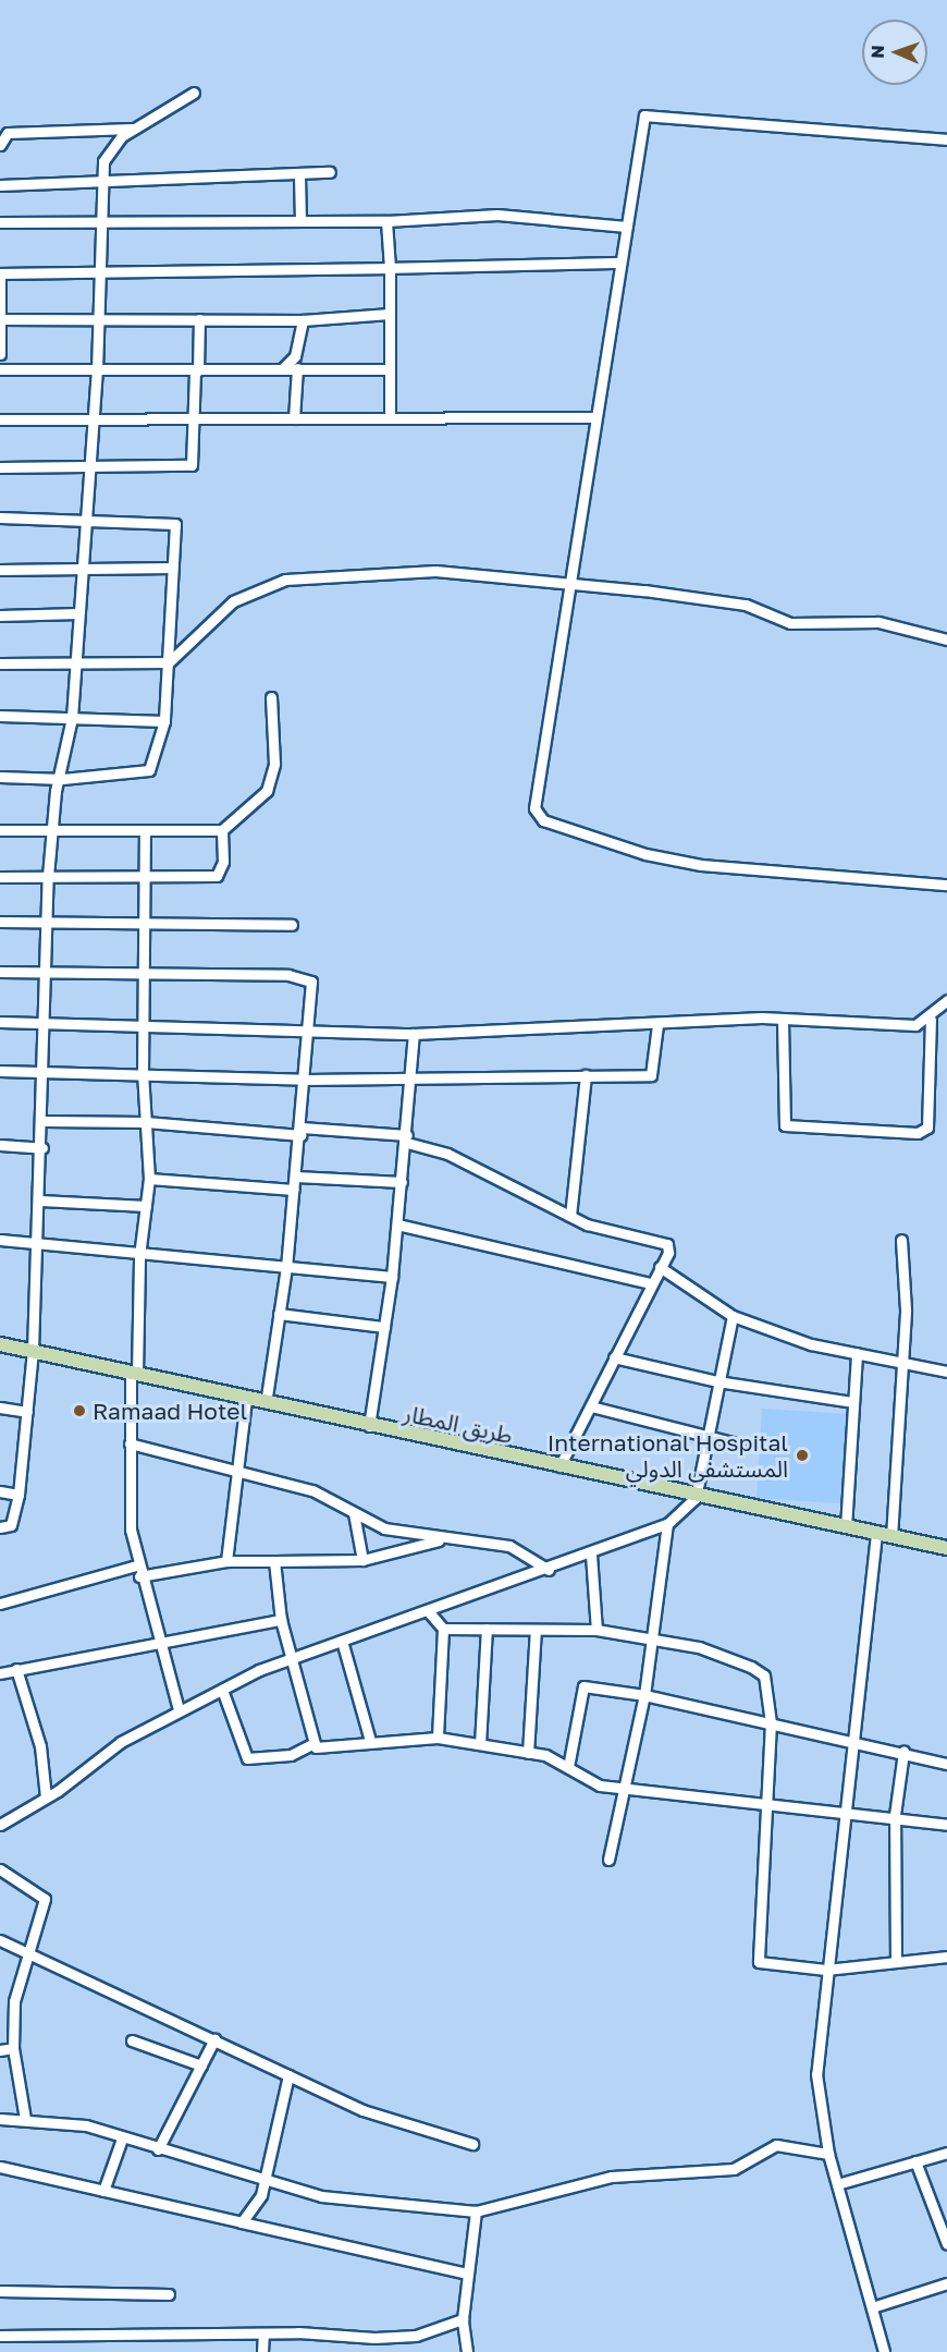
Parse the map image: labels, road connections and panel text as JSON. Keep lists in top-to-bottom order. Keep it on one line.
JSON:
{"streets":{"main road":["طريق المطار"]},"places":["Ramaad Hotel","International Hospital المستشفى الدولي"],"north":"left"}
